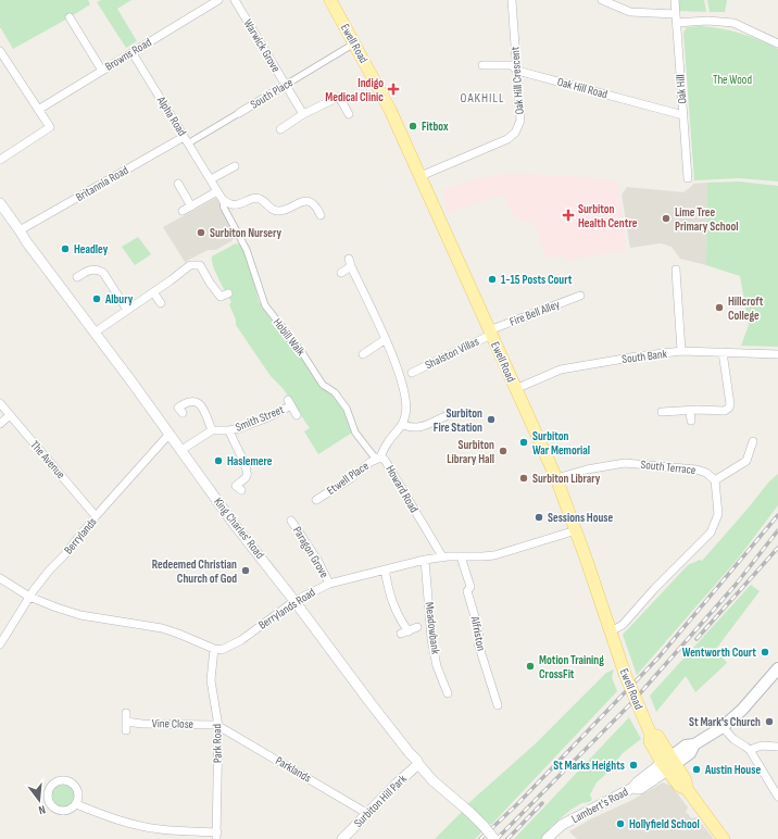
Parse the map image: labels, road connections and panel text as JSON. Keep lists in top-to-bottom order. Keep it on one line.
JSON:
{"streets":{"main road":["Ewell Road"],"street":["Warwick Grove","Browns Road","Oak Hill Crescent","Oak Hill Road","Oak Hill","South Place","Alpha Road","Britannia Road","Fire Bell Alley","Hobill Walk","Shalston Villas","South Bank","Smith Street","The Avenue","South Terrace","Etwell Place","Howard Road","King Charles' Road","Berrylands","Paragon Grove","Berrylands Road","Meadowbank","Alfriston","Vine Close","Park Road","Parklands","Surbiton Hill Park","Lambert's Road"]},"crossings":[["Ewell Road","Oak Hill Crescent"],["Ewell Road","South Place"],["Ewell Road","Fire Bell Alley"],["Ewell Road","Shalston Villas"],["Ewell Road","South Bank"],["Ewell Road","South Terrace"],["Ewell Road","Berrylands Road"],["Ewell Road","Lambert's Road"],["Warwick Grove","South Place"],["Browns Road","Alpha Road"],["Oak Hill Crescent","Oak Hill Road"],["Oak Hill Road","Oak Hill"],["South Place","Alpha Road"],["South Place","Britannia Road"],["Alpha Road","Britannia Road"],["Alpha Road","Hobill Walk"],["Britannia Road","King Charles' Road"],["Fire Bell Alley","Shalston Villas"],["Hobill Walk","Etwell Place"],["Hobill Walk","Howard Road"],["The Avenue","Berrylands"],["Etwell Place","Howard Road"],["Howard Road","Berrylands Road"],["King Charles' Road","Berrylands"],["King Charles' Road","Berrylands Road"],["King Charles' Road","Surbiton Hill Park"],["Paragon Grove","Berrylands Road"],["Berrylands Road","Meadowbank"],["Berrylands Road","Alfriston"],["Berrylands Road","Park Road"],["Vine Close","Park Road"],["Vine Close","Parklands"],["Park Road","Parklands"],["Parklands","Surbiton Hill Park"]],"districts":["OAKHILL"],"parks":["The Wood"],"places":{"health":["Indigo Medical Clinic","Surbiton Health Centre"],"other":["Fitbox","Lime Tree Primary School","Surbiton Nursery","Headley","1-15 Posts Court","Albury","Hillcroft College","Surbiton Fire Station","Surbiton War Memorial","Surbiton Library Hall","Haslemere","Surbiton Library","Sessions House","Redeemed Christian Church of God","Wentworth Court","Motion Training CrossFit","St Mark's Church","St Marks Heights","Austin House","Hollyfield School"]},"north":"bottom"}
